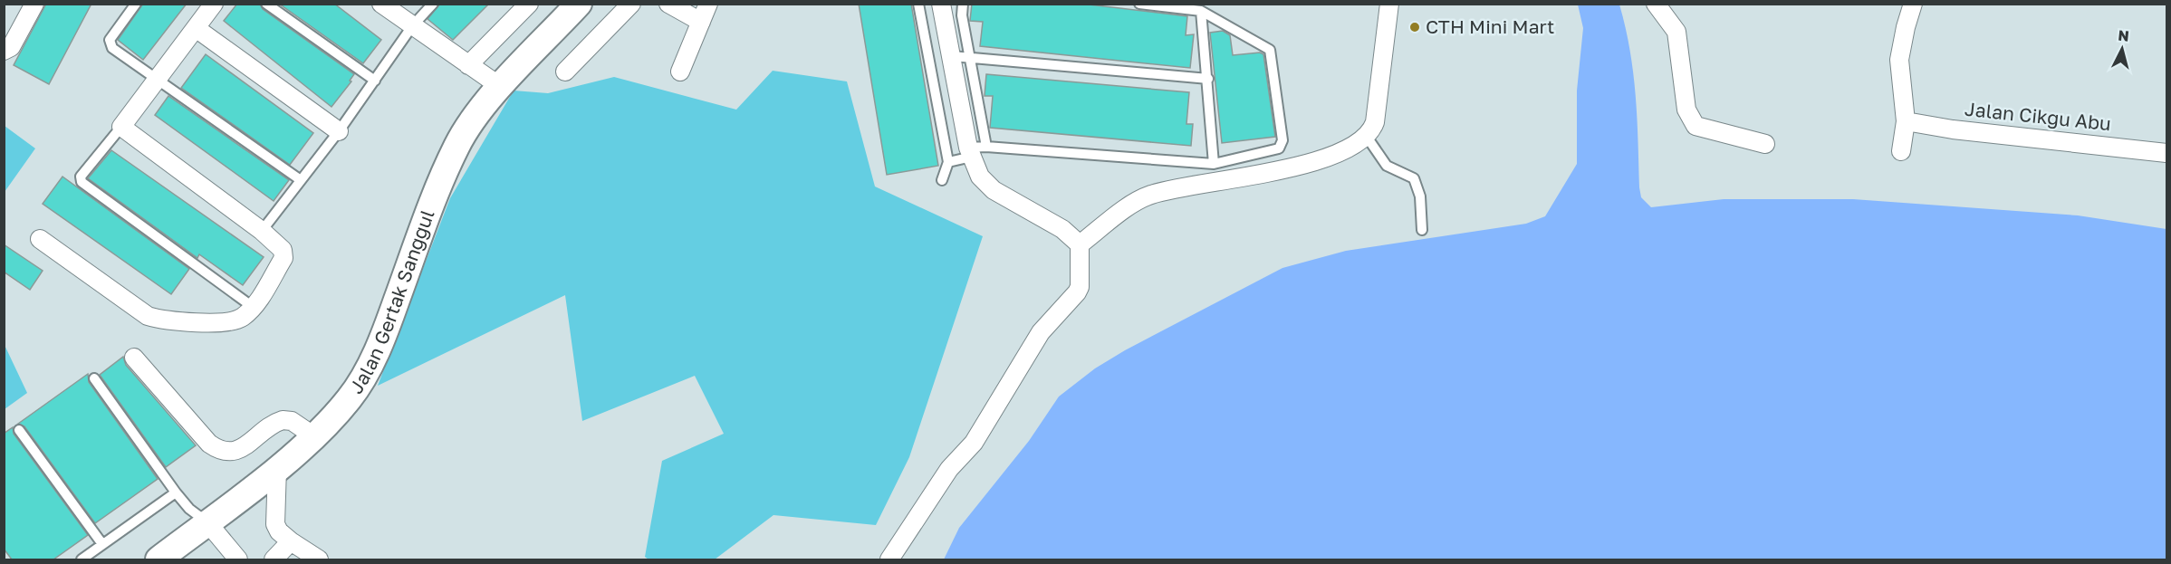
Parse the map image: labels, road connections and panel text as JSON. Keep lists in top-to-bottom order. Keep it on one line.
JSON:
{"streets":{"main road":["Jalan Gertak Sanggul"],"street":["Jalan Cikgu Abu"]},"places":["CTH Mini Mart"],"north":"top"}
